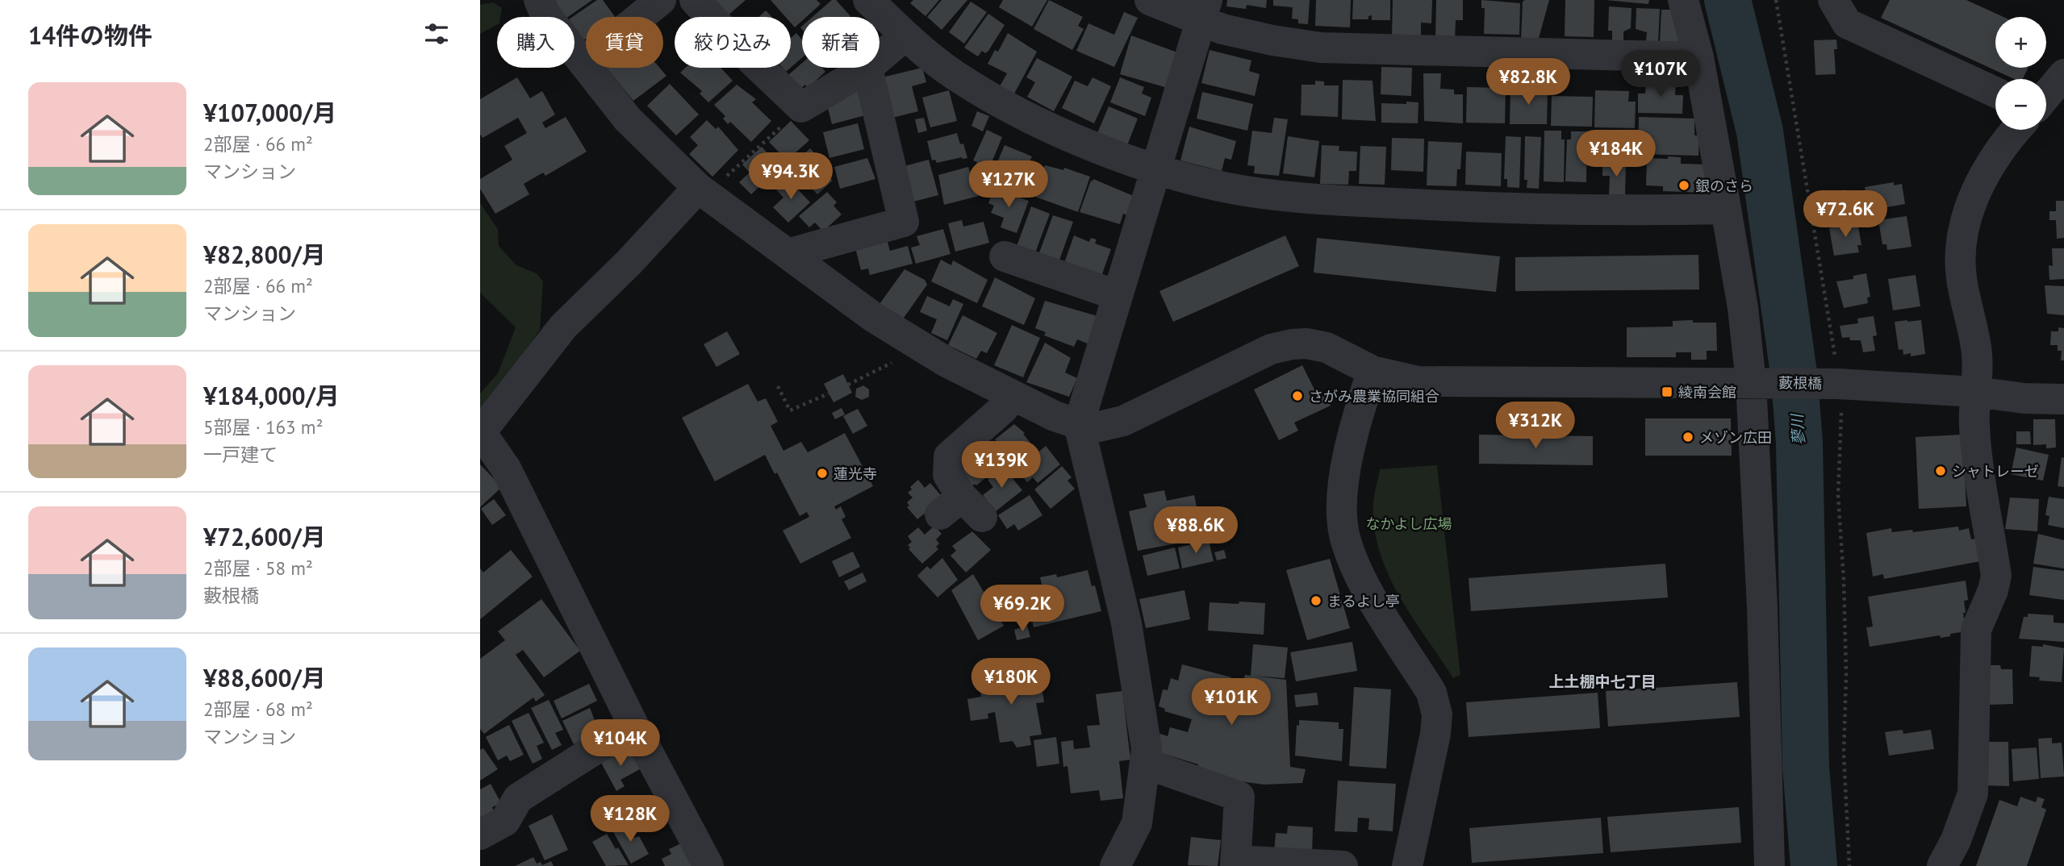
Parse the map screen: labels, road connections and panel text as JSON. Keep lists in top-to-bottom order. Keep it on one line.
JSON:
{"streets":{"street":["藪根橋"]},"districts":["上土棚中七丁目"],"water":["蓼川"],"parks":["なかよし広場"],"places":{"other":["銀のさら","さがみ農業協同組合","メゾン広田","シャトレーゼ","蓮光寺","まるよし亭"],"transit":["綾南会館"]},"page":{"heading":"14件の物件","map_buttons":["+","−"],"chip":["購入","賃貸","絞り込み","新着"],"price":["¥107K","¥82.8K","¥184K","¥94.3K","¥127K","¥72.6K","¥312K","¥139K","¥88.6K","¥69.2K","¥180K","¥101K","¥104K","¥128K"],"list":[{"name":"¥107,000/月","note":"2部屋 · 66 m² · マンション"},{"name":"¥82,800/月","note":"2部屋 · 66 m² · マンション"},{"name":"¥184,000/月","note":"5部屋 · 163 m² · 一戸建て"},{"name":"¥72,600/月","note":"2部屋 · 58 m² · 藪根橋"},{"name":"¥88,600/月","note":"2部屋 · 68 m² · マンション"}]}}
